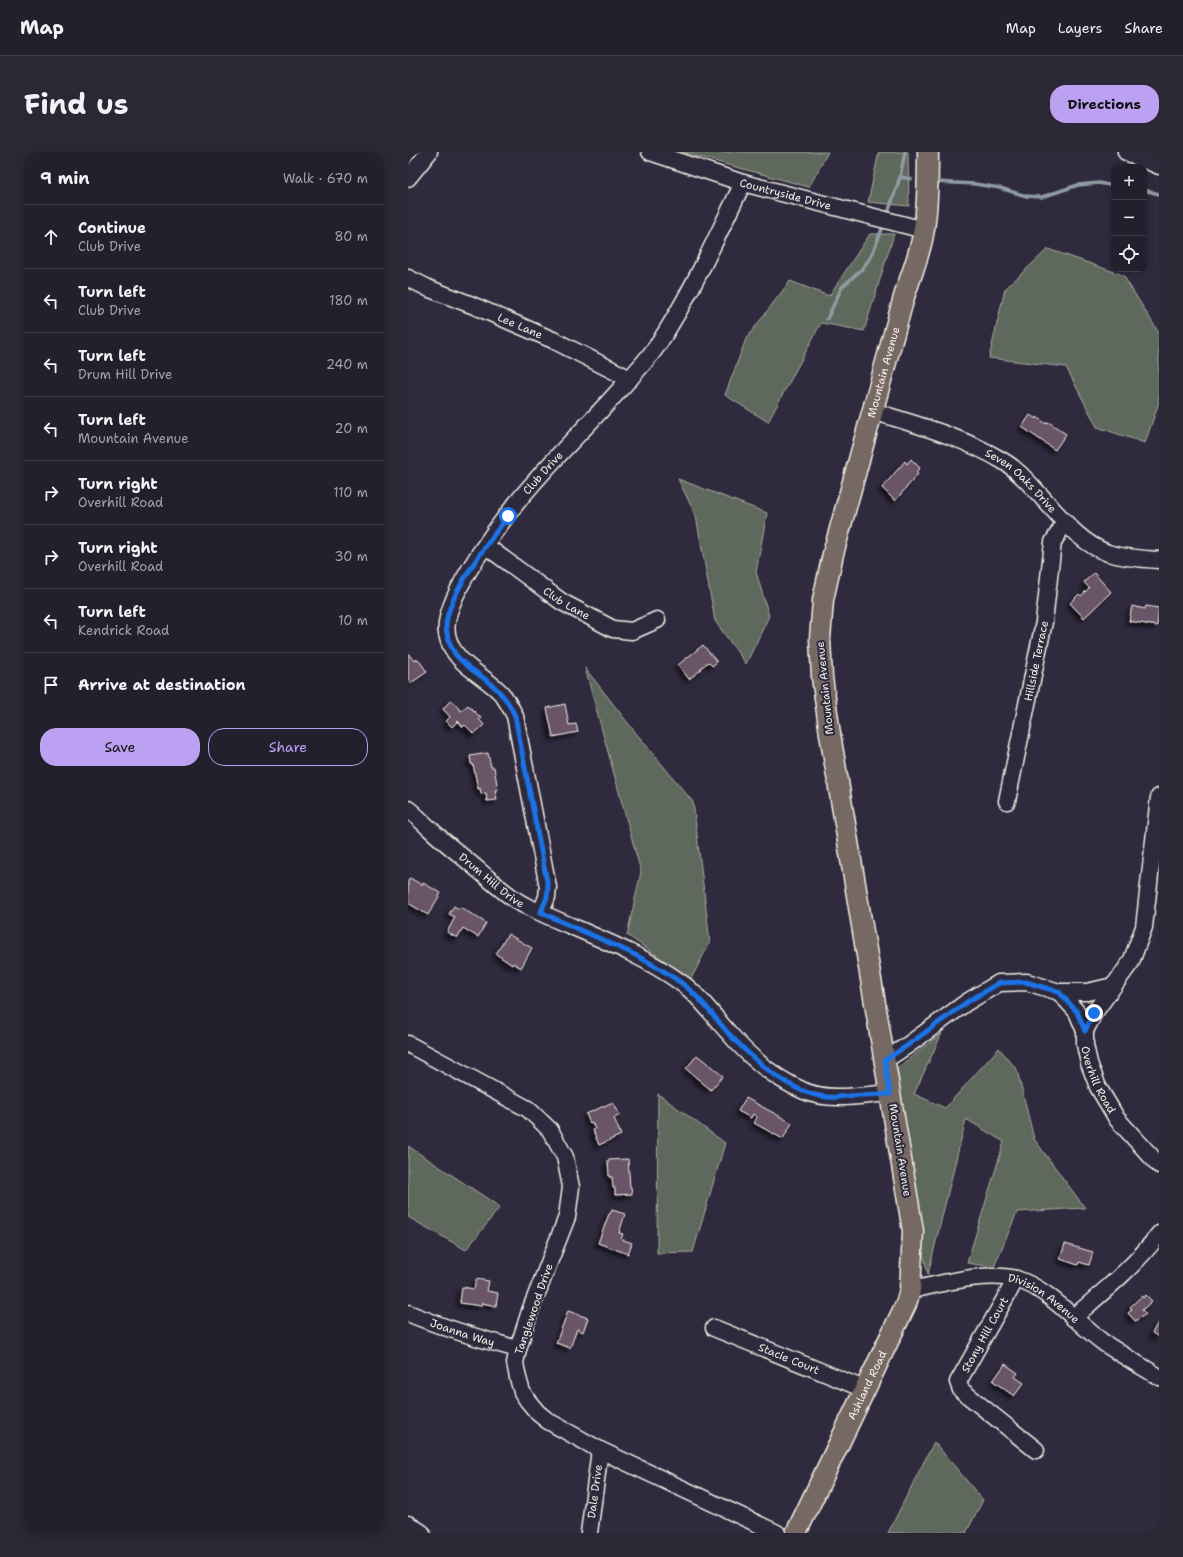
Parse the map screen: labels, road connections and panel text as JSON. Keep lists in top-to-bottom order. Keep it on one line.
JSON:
{"streets":{"main road":["Mountain Avenue","Ashland Road"],"street":["Countryside Drive","Lee Lane","Club Drive","Seven Oaks Drive","Club Lane","Hillside Terrace","Drum Hill Drive","Overhill Road","Division Avenue","Tanglewood Drive","Joanna Way","Stony Hill Court","Stacie Court","Dale Drive"]},"crossings":[["Countryside Drive","Mountain Avenue"],["Countryside Drive","Club Drive"],["Lee Lane","Club Drive"],["Mountain Avenue","Seven Oaks Drive"],["Mountain Avenue","Drum Hill Drive"],["Mountain Avenue","Ashland Road"],["Club Drive","Club Lane"],["Club Drive","Drum Hill Drive"],["Seven Oaks Drive","Hillside Terrace"],["Division Avenue","Stony Hill Court"],["Division Avenue","Ashland Road"],["Tanglewood Drive","Joanna Way"],["Tanglewood Drive","Dale Drive"],["Stacie Court","Ashland Road"]],"page":{"header":"Map","nav":["Map","Layers","Share"],"title":"Find us","buttons":["Directions",["Save","Share"]],"heading":["9 min","Walk · 670 m"],"map_buttons":["+","−"],"list":[["Continue","Club Drive","80 m"],["Turn left","Club Drive","180 m"],["Turn left","Drum Hill Drive","240 m"],["Turn left","Mountain Avenue","20 m"],["Turn right","Overhill Road","110 m"],["Turn right","Overhill Road","30 m"],["Turn left","Kendrick Road","10 m"],"Arrive at destination"]}}
